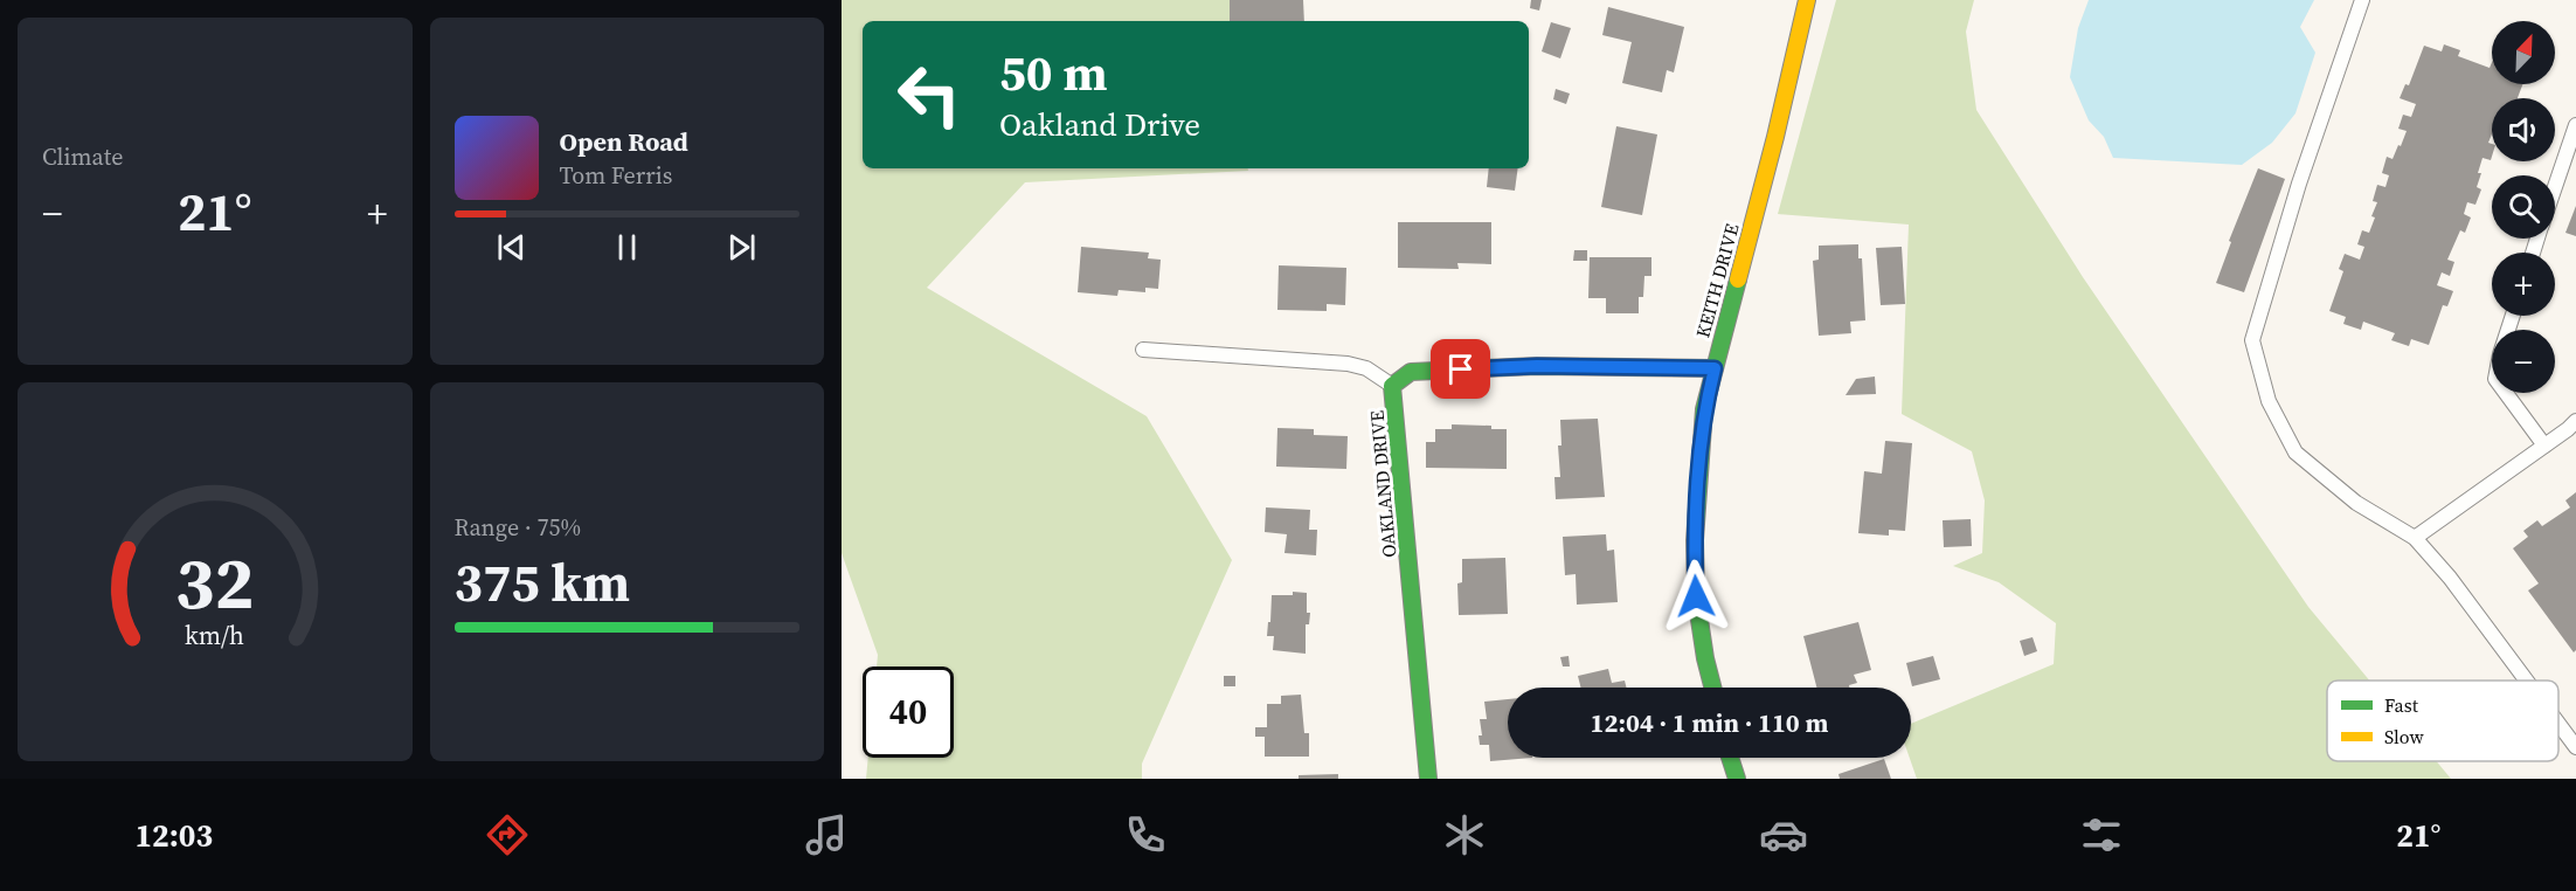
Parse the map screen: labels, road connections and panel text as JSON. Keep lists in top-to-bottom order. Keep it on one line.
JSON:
{"streets":{"street":["KEITH DRIVE","OAKLAND DRIVE"]},"crossings":[["KEITH DRIVE","OAKLAND DRIVE"]],"legend":["Fast","Slow"],"north":"top right","page":{"tile":["Climate",["Range · 75%","375 km"]],"map_buttons":["+","−"],"turn":["50 m","Oakland Drive"],"song":["Open Road","Tom Ferris"],"heat":["−","21°","+"],"limit":"40","trip":"12:04 · 1 min · 110 m","tabs":["12:03","21°"],"gauge":["32","km/h"]}}
